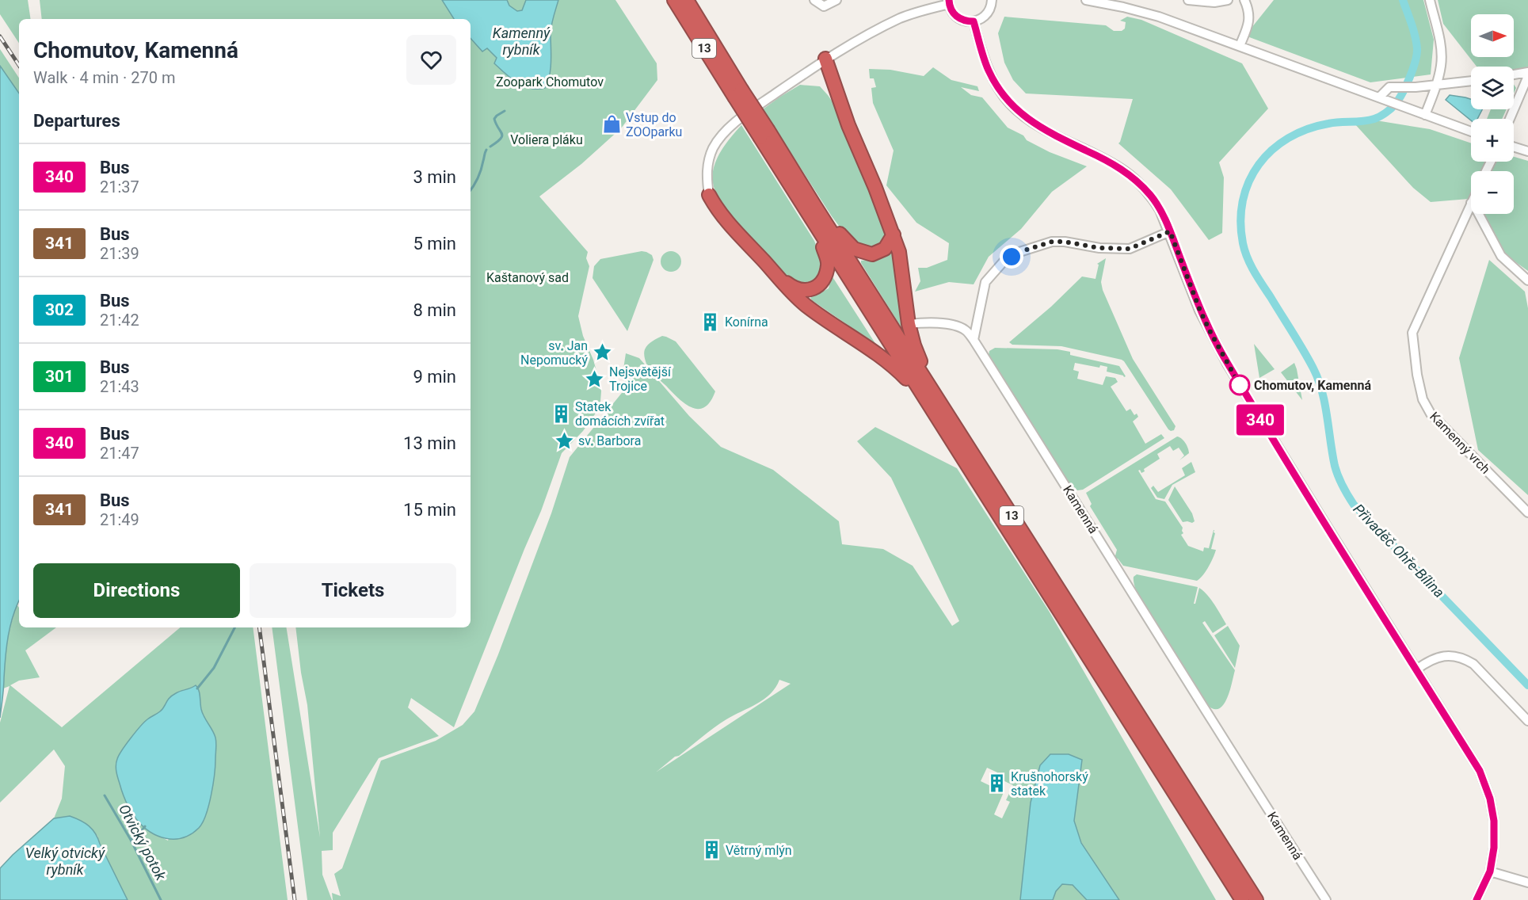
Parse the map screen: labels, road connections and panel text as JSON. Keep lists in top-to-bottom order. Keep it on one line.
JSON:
{"streets":{"highway":["13"],"street":["Kamenný vrch","Kamenná"]},"water":["Kamenný rybník","Přivaděč Ohře-Bílina","Otvický potok","Velký otvický rybník"],"parks":["Zoopark Chomutov","Voliera pláku","Kaštanový sad"],"places":{"shop":["Vstup do ZOOparku"],"building":["Konírna","Statek domácích zvířat","Krušnohorský statek","Větrný mlýn"],"place":["sv. Jan Nepomucký","Nejsvětější Trojice","sv. Barbora"],"other":["Chomutov, Kamenná"]},"lines":["bus line 340"],"north":"right","page":{"on_map":"340","map_buttons":["+","−"],"heading":[["Chomutov, Kamenná","Walk · 4 min · 270 m"],"Departures"],"list":[{"mark":"340","name":"Bus","note":"21:37","value":"3 min"},{"mark":"341","name":"Bus","note":"21:39","value":"5 min"},{"mark":"302","name":"Bus","note":"21:42","value":"8 min"},{"mark":"301","name":"Bus","note":"21:43","value":"9 min"},{"mark":"340","name":"Bus","note":"21:47","value":"13 min"},{"mark":"341","name":"Bus","note":"21:49","value":"15 min"}],"buttons":["Directions","Tickets"]}}
